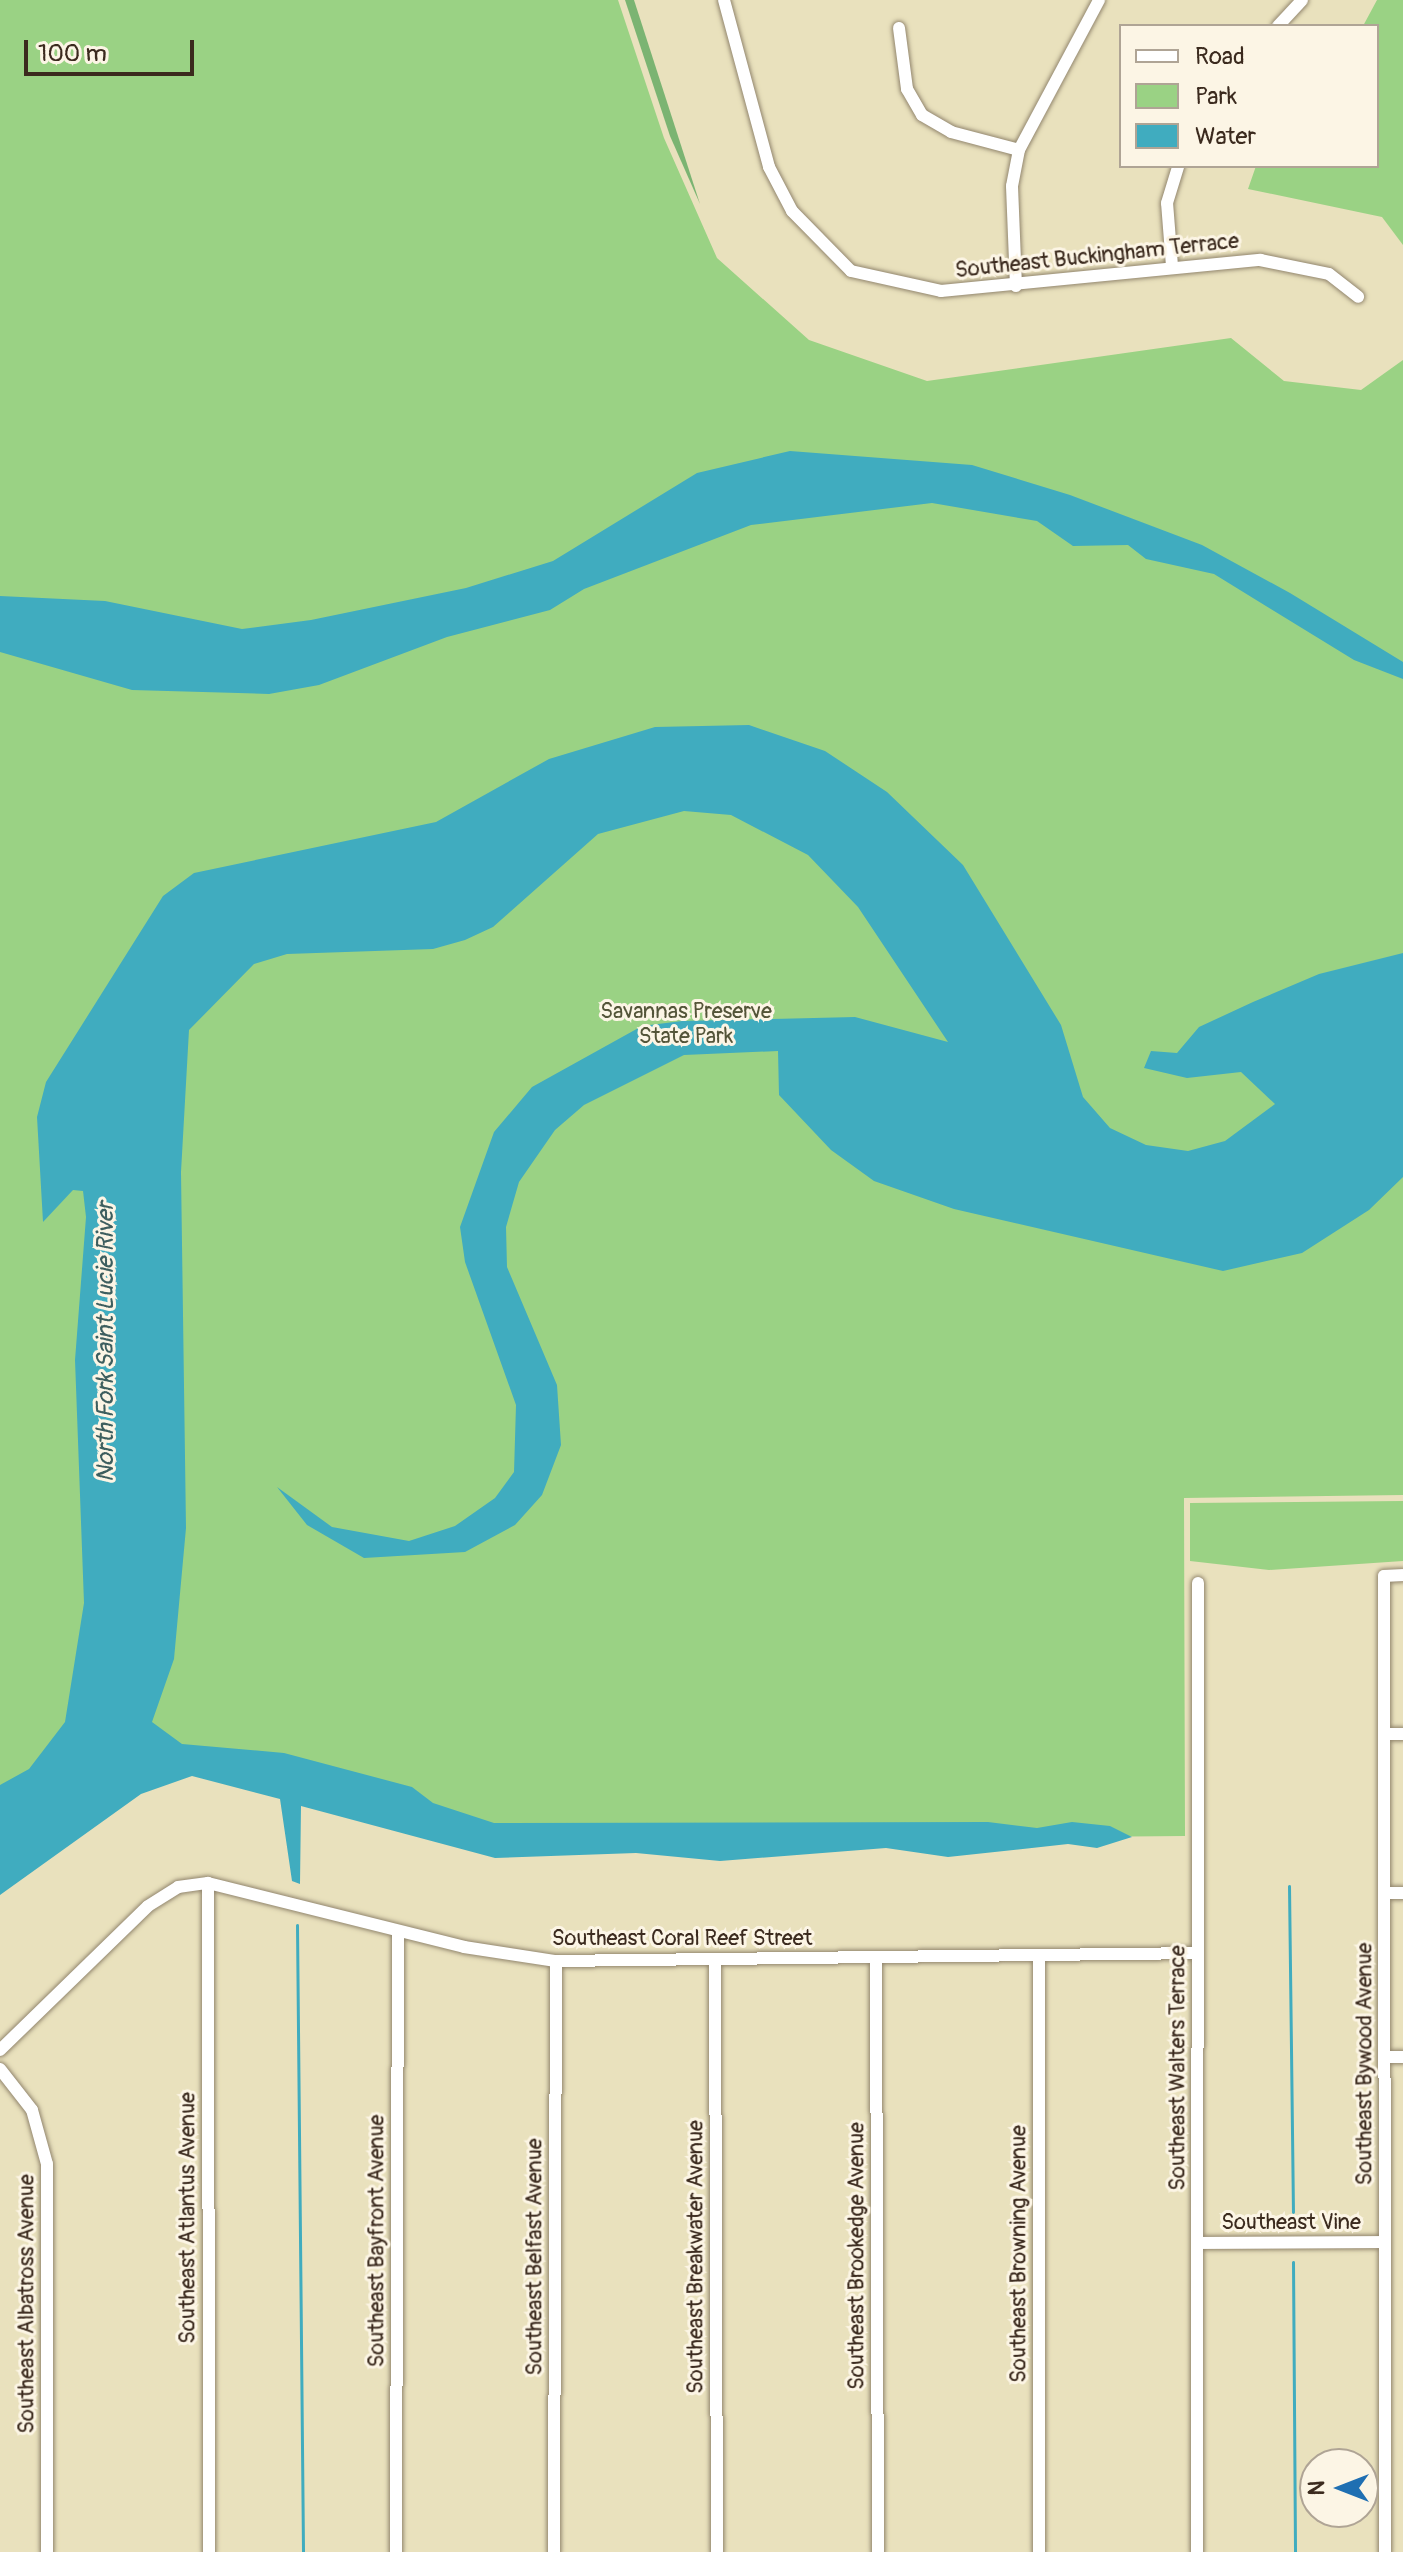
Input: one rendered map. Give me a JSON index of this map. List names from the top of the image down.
{
  "streets": {
    "street": [
      "Southeast Buckingham Terrace",
      "Southeast Coral Reef Street",
      "Southeast Bywood Avenue",
      "Southeast Walters Terrace",
      "Southeast Atlantus Avenue",
      "Southeast Vine",
      "Southeast Bayfront Avenue",
      "Southeast Browning Avenue",
      "Southeast Brookedge Avenue",
      "Southeast Belfast Avenue",
      "Southeast Breakwater Avenue",
      "Southeast Albatross Avenue"
    ]
  },
  "crossings": [
    ["Southeast Coral Reef Street", "Southeast Walters Terrace"],
    ["Southeast Coral Reef Street", "Southeast Atlantus Avenue"],
    ["Southeast Coral Reef Street", "Southeast Bayfront Avenue"],
    ["Southeast Coral Reef Street", "Southeast Browning Avenue"],
    ["Southeast Coral Reef Street", "Southeast Brookedge Avenue"],
    ["Southeast Coral Reef Street", "Southeast Belfast Avenue"],
    ["Southeast Coral Reef Street", "Southeast Breakwater Avenue"],
    ["Southeast Bywood Avenue", "Southeast Vine"],
    ["Southeast Walters Terrace", "Southeast Vine"]
  ],
  "water": ["North Fork Saint Lucie River"],
  "parks": ["Savannas Preserve State Park"],
  "legend": ["Road", "Park", "Water"],
  "scale_bar": "100 m",
  "north": "left"
}
